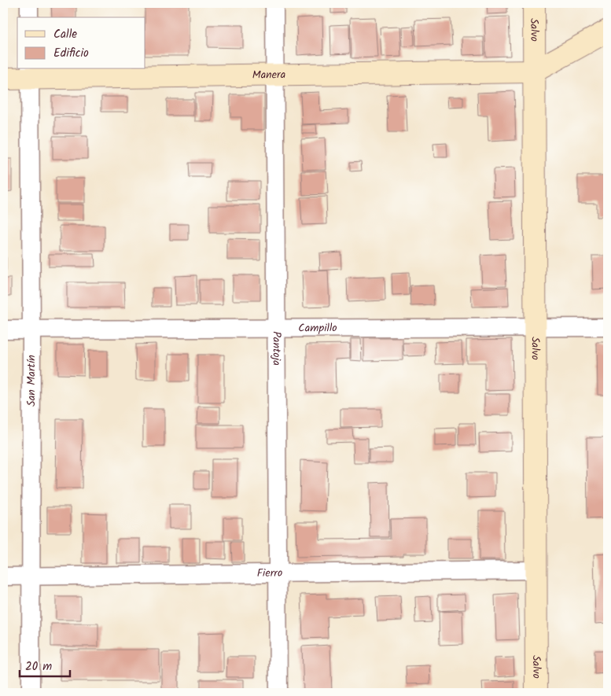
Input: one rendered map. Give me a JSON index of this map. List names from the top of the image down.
{
  "streets": {
    "main road": ["Salvo", "Manera"],
    "street": [
      "Campillo",
      "Pantoja",
      "San Martín",
      "Fierro"
    ]
  },
  "crossings": [
    ["Salvo", "Manera"],
    ["Salvo", "Campillo"],
    ["Salvo", "Fierro"],
    ["Manera", "Pantoja"],
    ["Manera", "San Martín"],
    ["Campillo", "Pantoja"],
    ["Campillo", "San Martín"],
    ["Pantoja", "Fierro"],
    ["San Martín", "Fierro"]
  ],
  "legend": ["Calle", "Edificio"],
  "scale_bar": "20 m"
}
